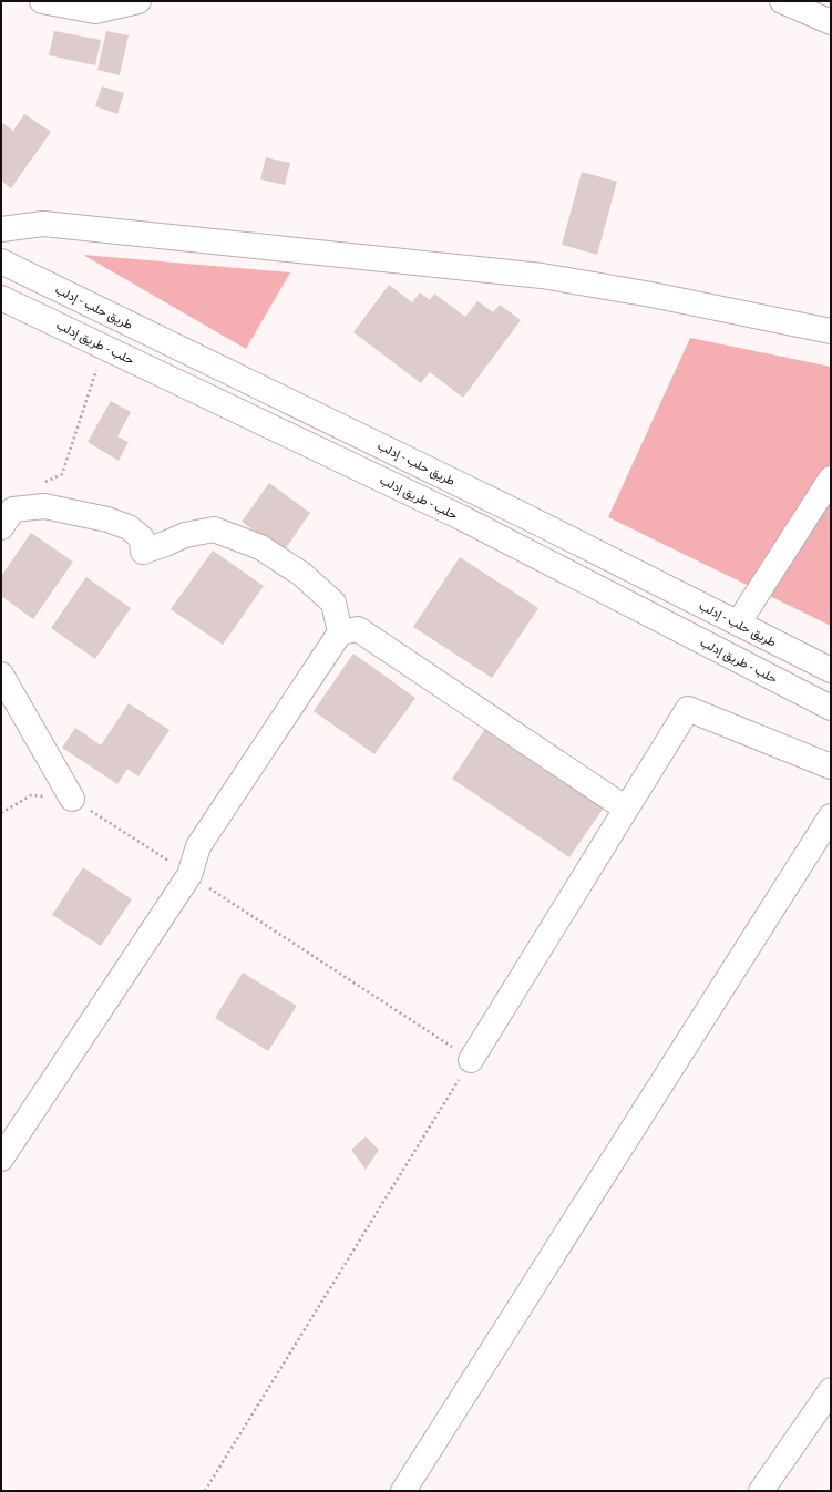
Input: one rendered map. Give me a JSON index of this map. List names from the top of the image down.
{
  "streets": {
    "main road": ["طريق حلب - إدلب", "حلب - طريق إدلب"]
  }
}
